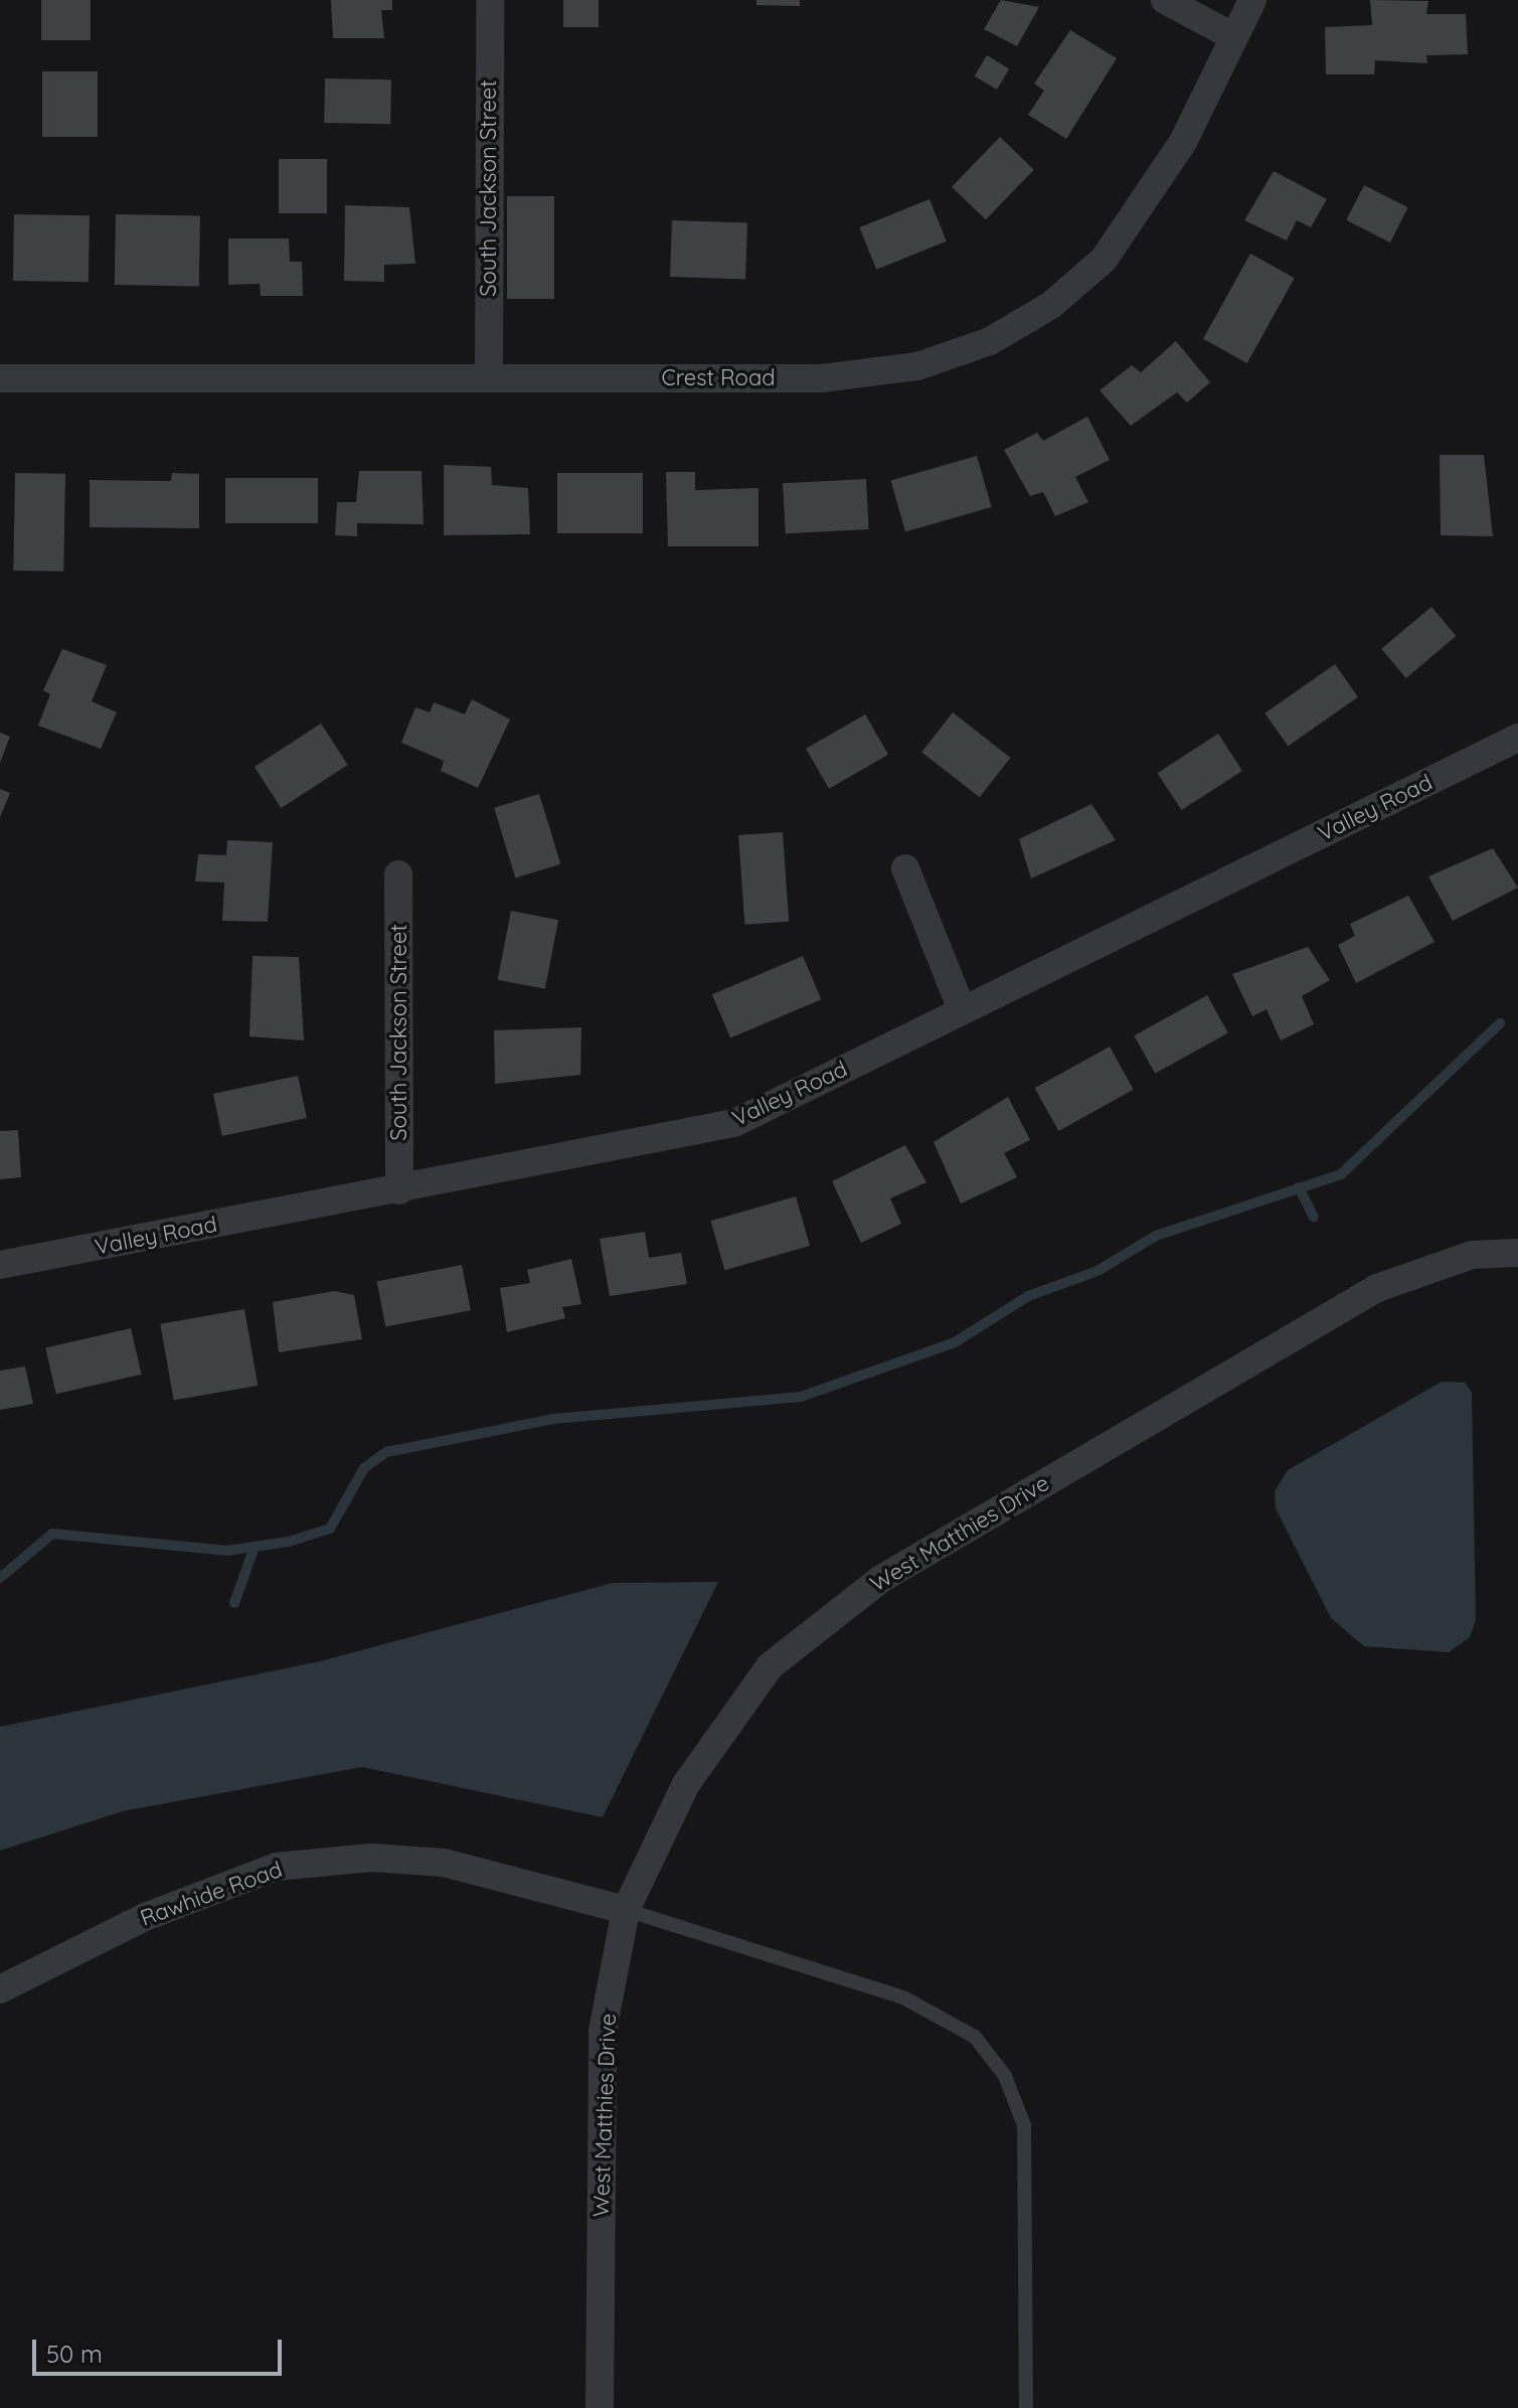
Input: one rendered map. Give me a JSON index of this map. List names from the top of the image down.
{
  "streets": {
    "street": [
      "South Jackson Street",
      "Crest Road",
      "Valley Road",
      "West Matthies Drive",
      "Rawhide Road"
    ]
  },
  "crossings": [
    ["South Jackson Street", "Crest Road"],
    ["South Jackson Street", "Valley Road"],
    ["West Matthies Drive", "Rawhide Road"]
  ],
  "scale_bar": "50 m"
}
